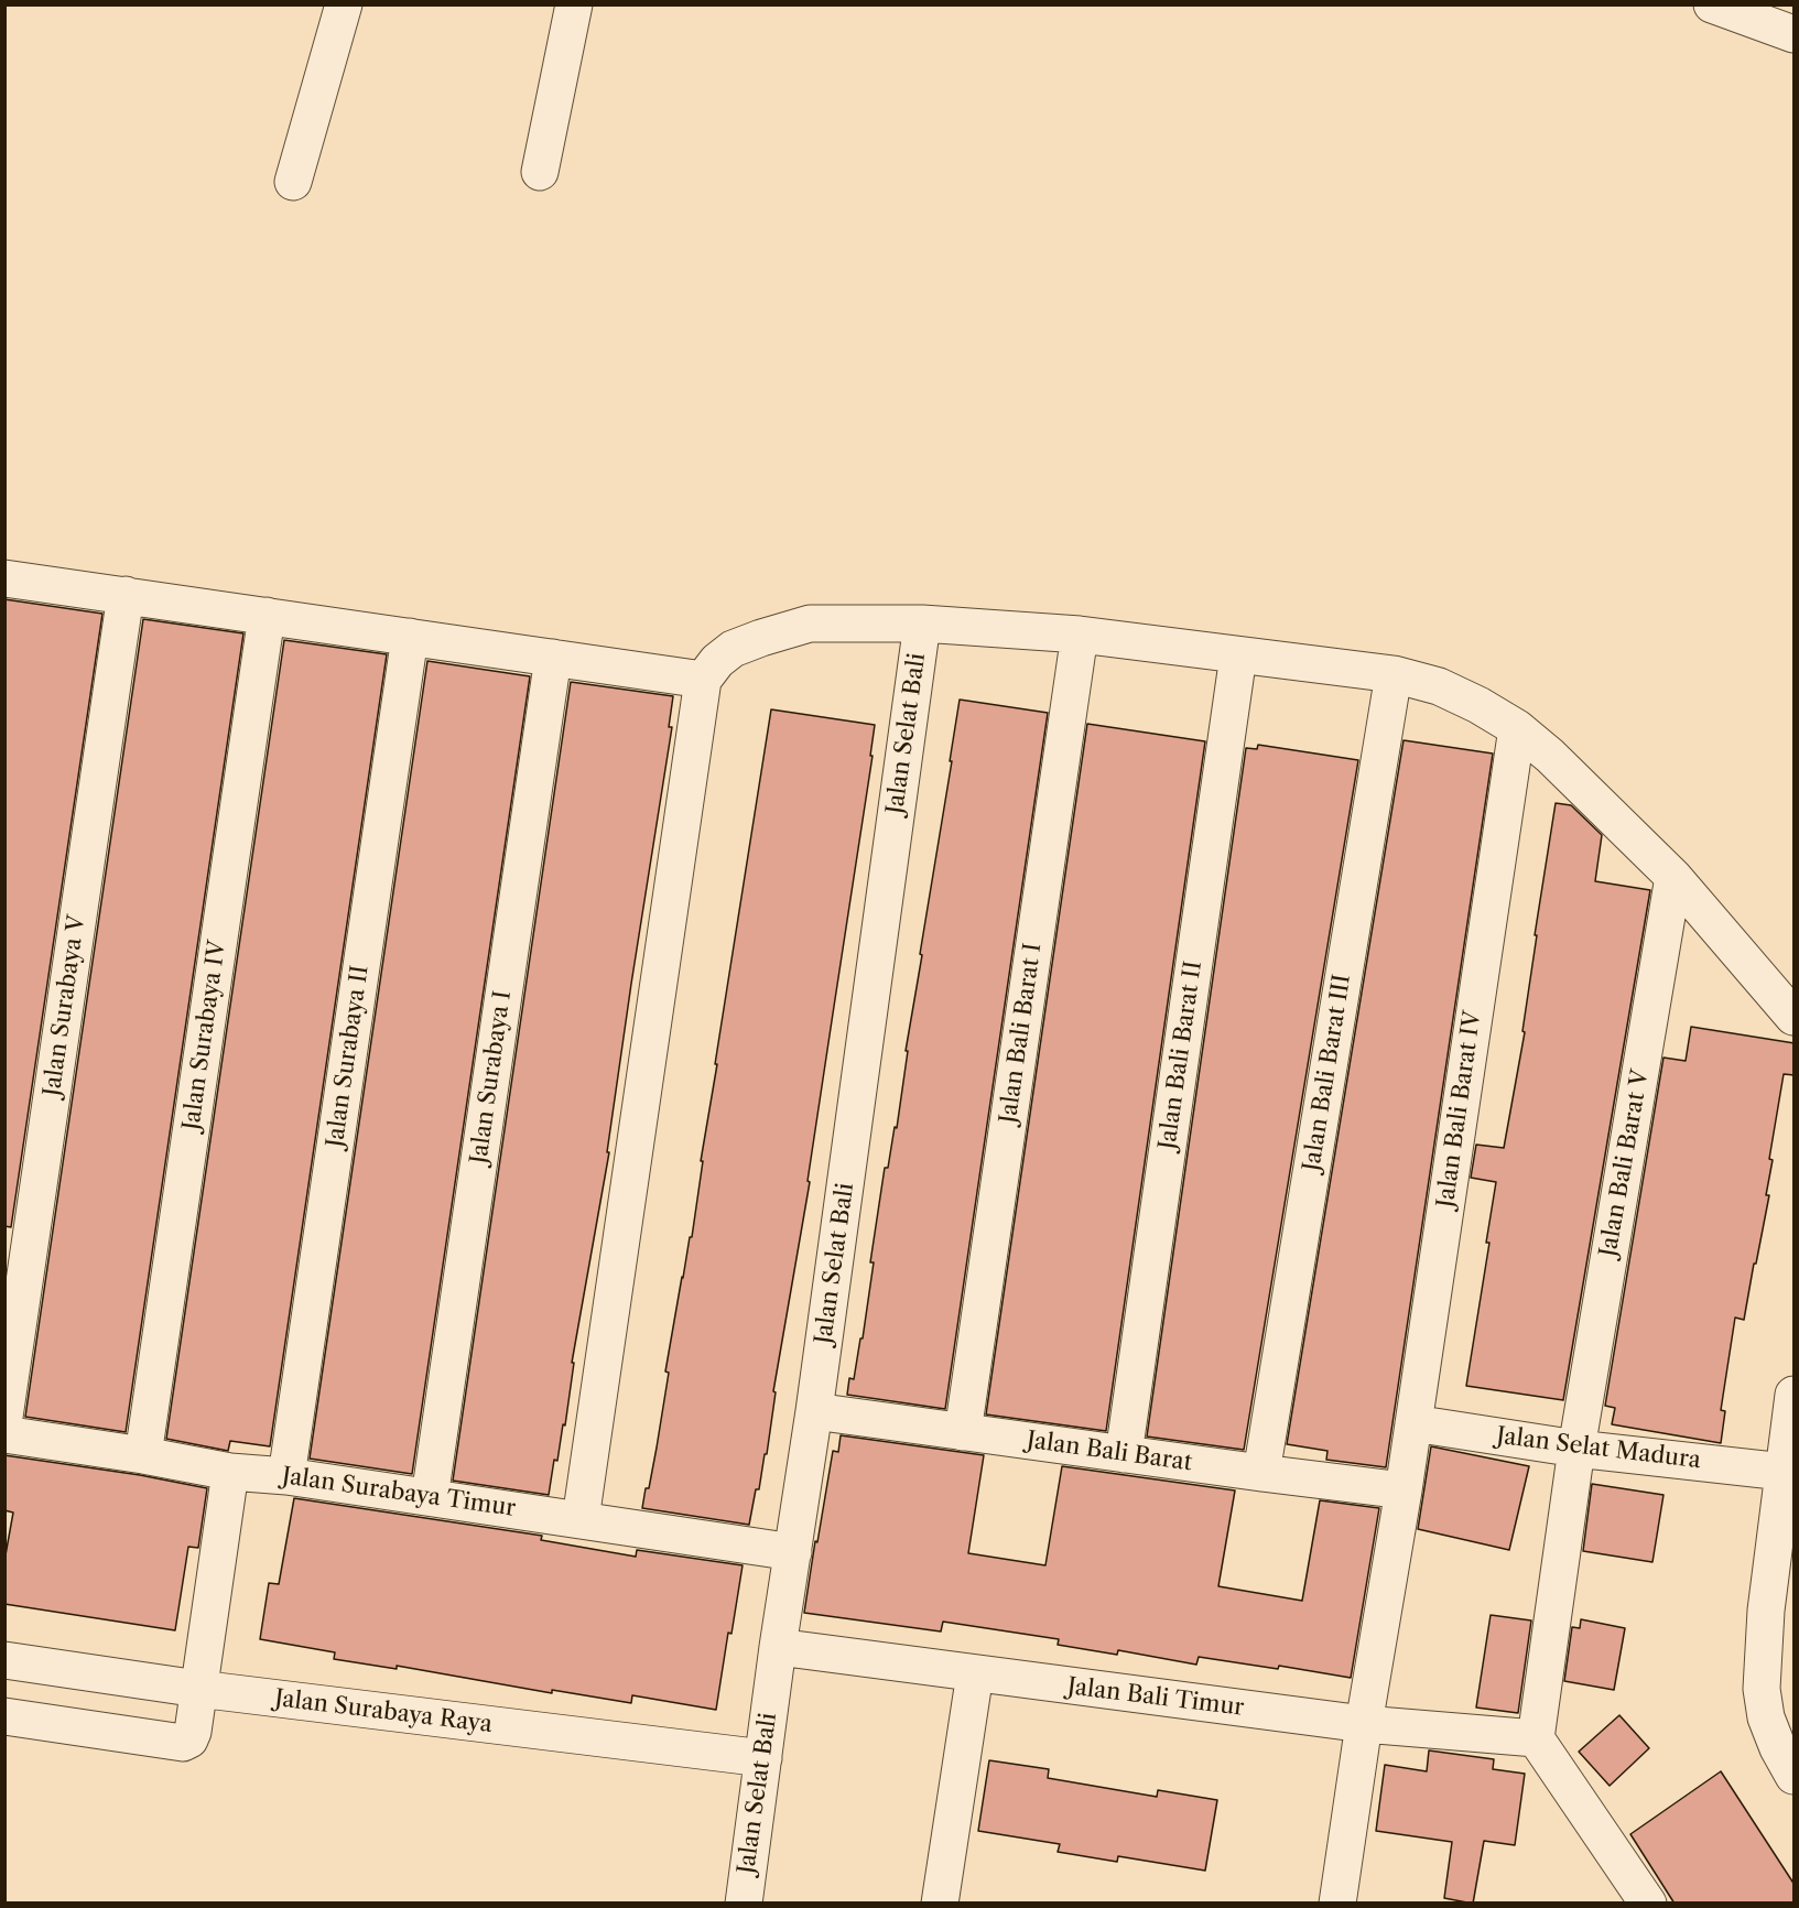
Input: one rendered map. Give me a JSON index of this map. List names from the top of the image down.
{
  "streets": {
    "street": [
      "Jalan Selat Bali",
      "Jalan Surabaya V",
      "Jalan Bali Barat I",
      "Jalan Surabaya IV",
      "Jalan Bali Barat II",
      "Jalan Surabaya II",
      "Jalan Bali Barat III",
      "Jalan Surabaya I",
      "Jalan Bali Barat IV",
      "Jalan Bali Barat V",
      "Jalan Selat Madura",
      "Jalan Bali Barat",
      "Jalan Surabaya Timur",
      "Jalan Bali Timur",
      "Jalan Surabaya Raya"
    ]
  },
  "crossings": [
    ["Jalan Selat Bali", "Jalan Bali Barat"],
    ["Jalan Selat Bali", "Jalan Surabaya Timur"],
    ["Jalan Selat Bali", "Jalan Bali Timur"],
    ["Jalan Selat Bali", "Jalan Surabaya Raya"],
    ["Jalan Bali Barat I", "Jalan Bali Barat"],
    ["Jalan Surabaya IV", "Jalan Surabaya Timur"],
    ["Jalan Bali Barat II", "Jalan Bali Barat"],
    ["Jalan Surabaya II", "Jalan Surabaya Timur"],
    ["Jalan Bali Barat III", "Jalan Bali Barat"],
    ["Jalan Surabaya I", "Jalan Surabaya Timur"],
    ["Jalan Bali Barat IV", "Jalan Selat Madura"],
    ["Jalan Bali Barat IV", "Jalan Bali Barat"],
    ["Jalan Bali Barat IV", "Jalan Bali Timur"],
    ["Jalan Bali Barat V", "Jalan Selat Madura"],
    ["Jalan Bali Barat V", "Jalan Bali Timur"]
  ]
}
